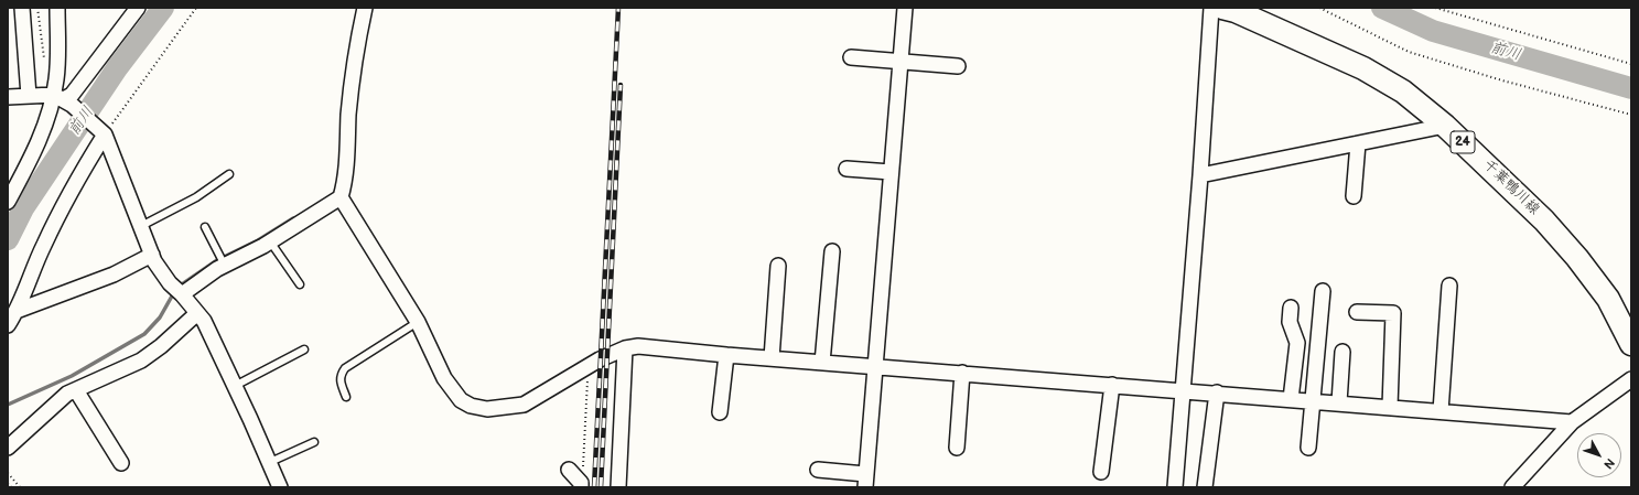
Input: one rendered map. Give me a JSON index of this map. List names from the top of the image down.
{
  "streets": {
    "main road": ["24", "千葉鴨川線"]
  },
  "water": ["前川"],
  "north": "bottom right"
}
